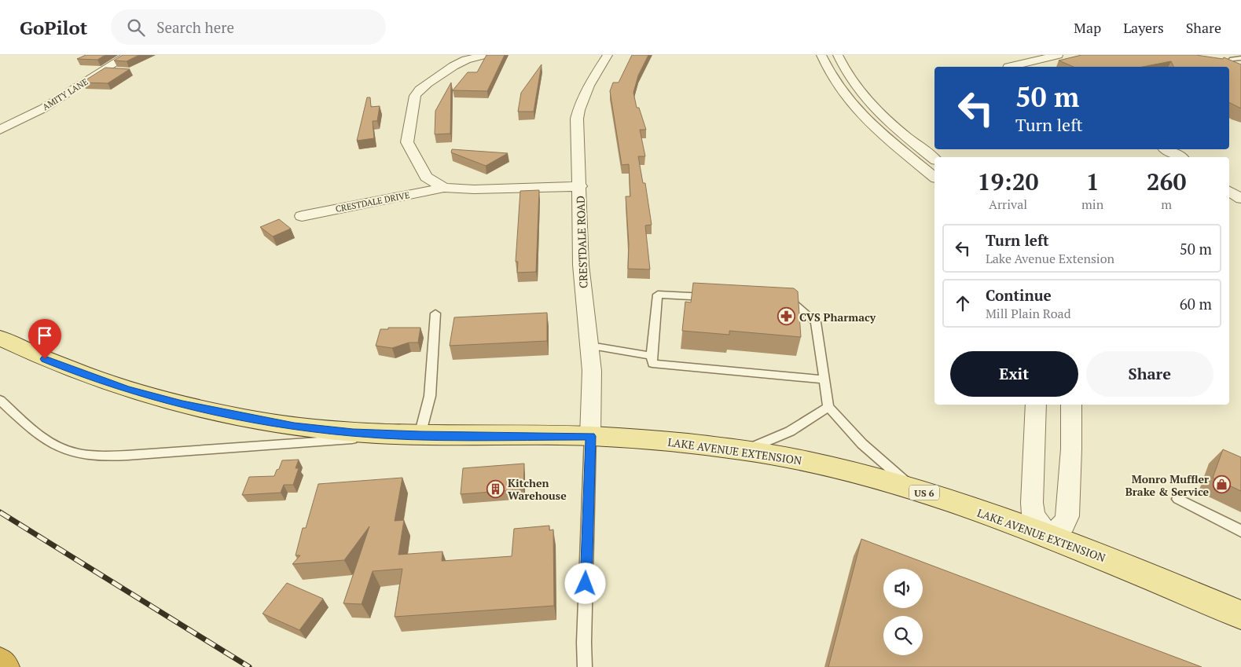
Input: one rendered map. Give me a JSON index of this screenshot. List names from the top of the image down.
{
  "streets": {
    "main road": ["LAKE AVENUE EXTENSION", "US 6"],
    "street": ["AMITY LANE", "CRESTDALE DRIVE", "CRESTDALE ROAD"]
  },
  "crossings": [
    ["CRESTDALE DRIVE", "CRESTDALE ROAD"],
    ["CRESTDALE ROAD", "LAKE AVENUE EXTENSION"],
    ["LAKE AVENUE EXTENSION", "US 6"]
  ],
  "places": {
    "pharmacy": ["CVS Pharmacy"],
    "shop": ["Monro Muffler Brake & Service"],
    "building": ["Kitchen Warehouse"]
  },
  "page": {
    "header": "GoPilot",
    "search": "Search here",
    "nav": ["Map", "Layers", "Share"],
    "turn": ["50 m", "Turn left"],
    "eta": [
      "19:20",
      "Arrival",
      "1",
      "min",
      "260",
      "m"
    ],
    "list": [
      {
        "name": "Turn left",
        "note": "Lake Avenue Extension",
        "value": "50 m"
      },
      {
        "name": "Continue",
        "note": "Mill Plain Road",
        "value": "60 m"
      }
    ],
    "buttons": ["Exit", "Share"]
  }
}
